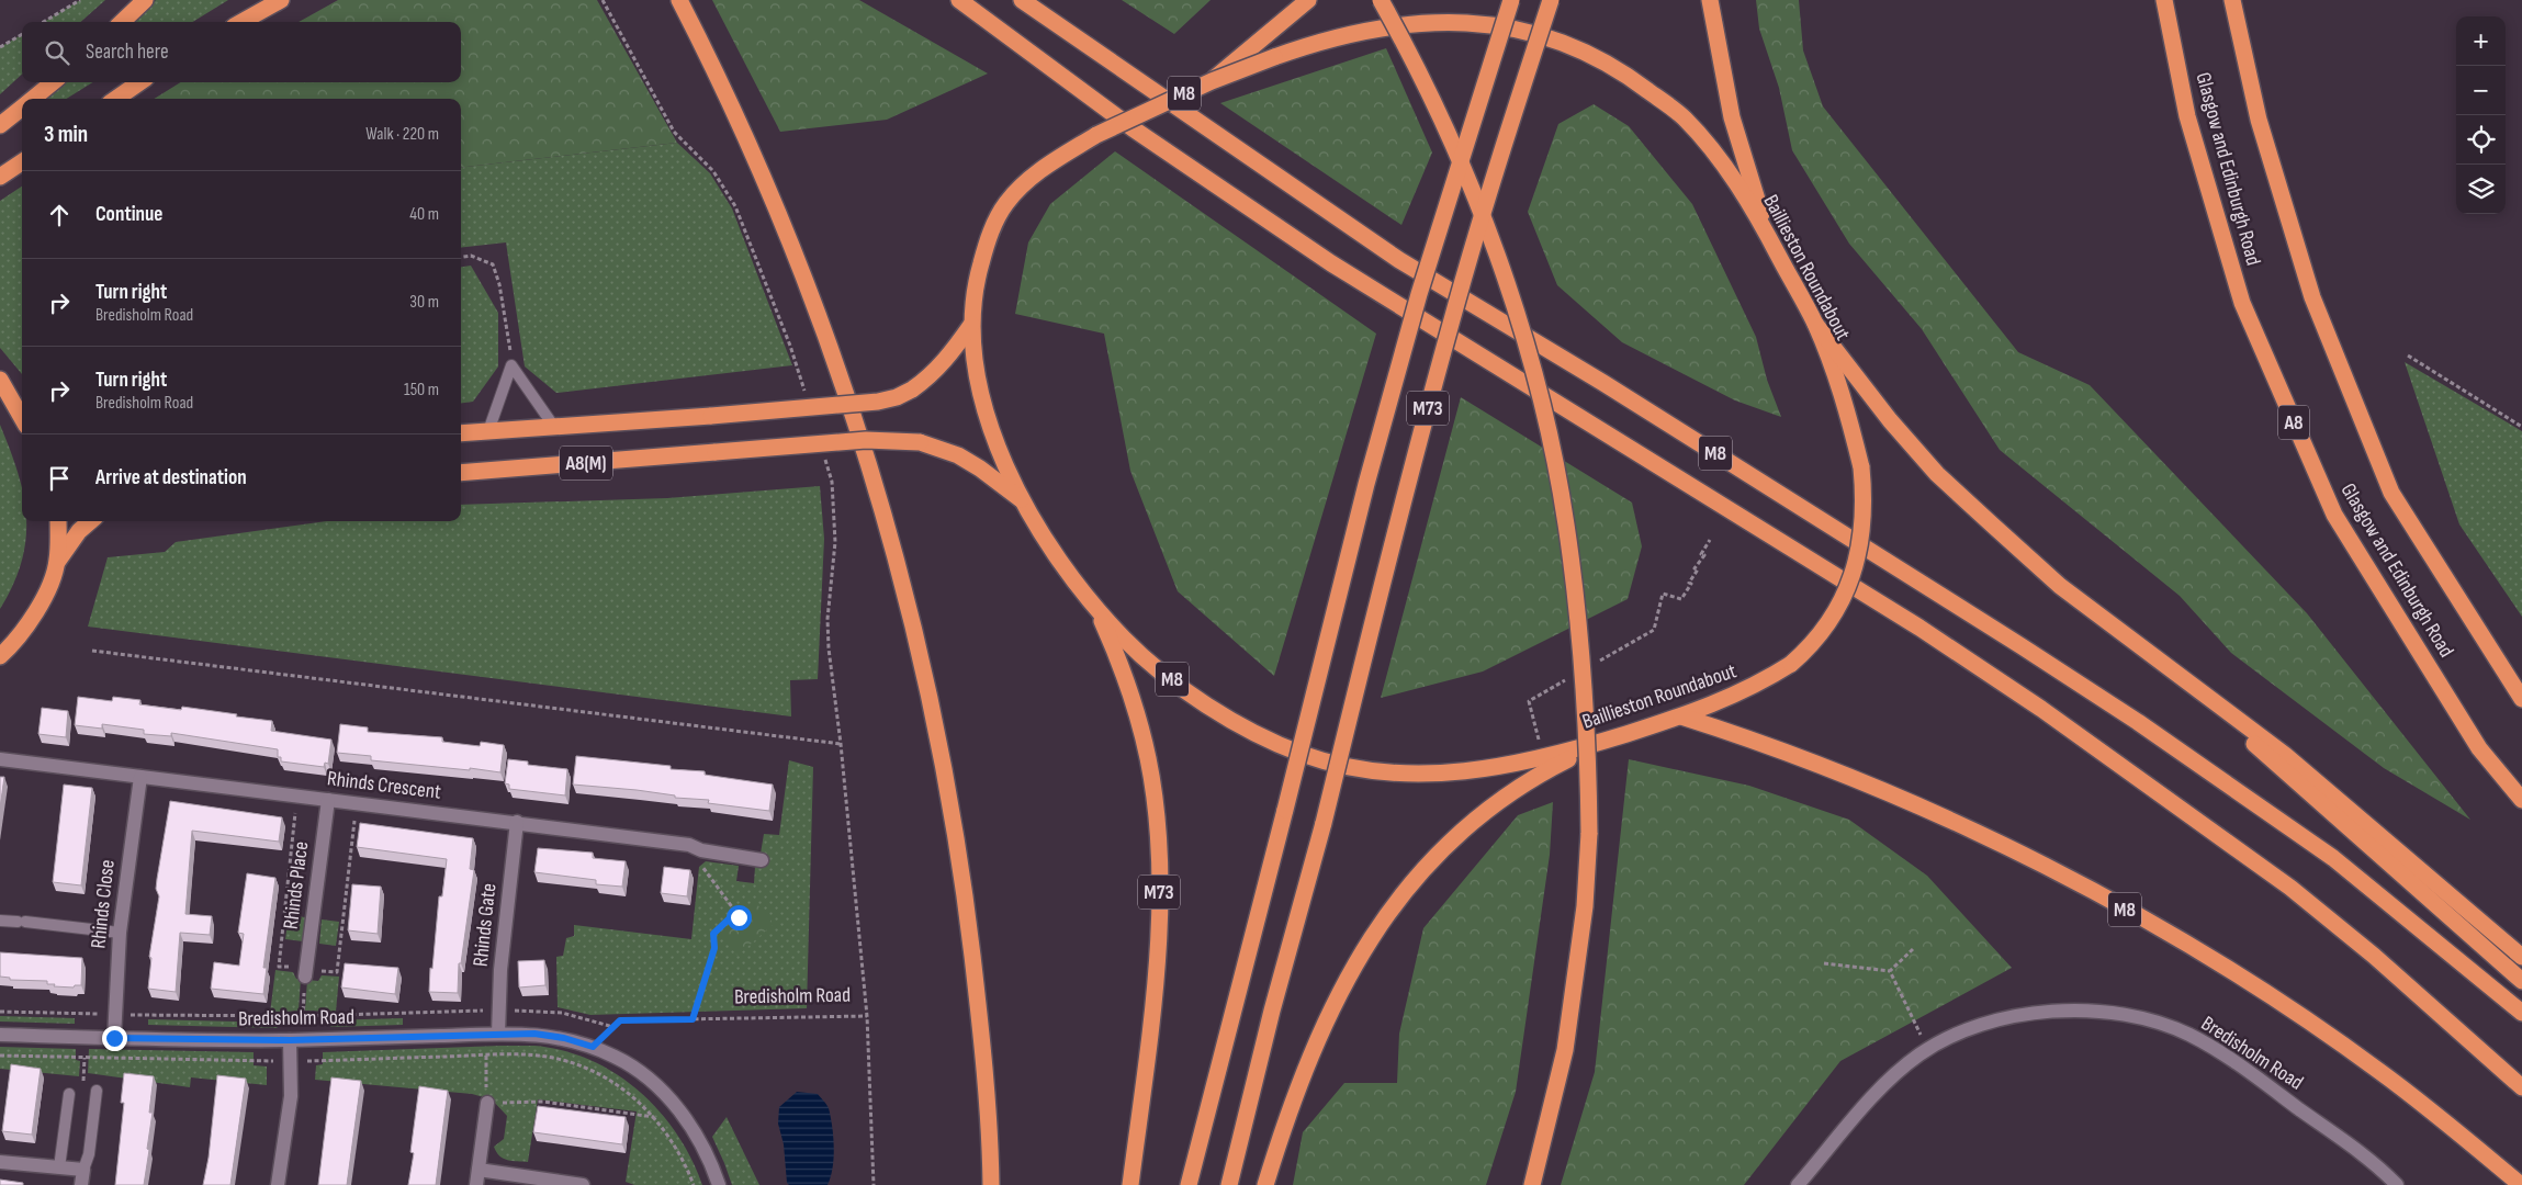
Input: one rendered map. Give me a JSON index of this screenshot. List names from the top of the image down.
{
  "streets": {
    "highway": [
      "M8",
      "Glasgow and Edinburgh Road",
      "Baillieston Roundabout",
      "M73",
      "A8",
      "A8(M)"
    ],
    "street": [
      "Rhinds Crescent",
      "Rhinds Place",
      "Rhinds Close",
      "Rhinds Gate",
      "Bredisholm Road"
    ]
  },
  "crossings": [
    ["M8", "Baillieston Roundabout"],
    ["Baillieston Roundabout", "M73"],
    ["Baillieston Roundabout", "A8(M)"],
    ["Rhinds Crescent", "Rhinds Place"],
    ["Rhinds Crescent", "Rhinds Close"],
    ["Rhinds Crescent", "Rhinds Gate"],
    ["Rhinds Close", "Bredisholm Road"],
    ["Rhinds Gate", "Bredisholm Road"]
  ],
  "page": {
    "map_buttons": ["+", "−"],
    "search": "Search here",
    "heading": ["3 min", "Walk · 220 m"],
    "list": [
      ["Continue", "40 m"],
      ["Turn right", "Bredisholm Road", "30 m"],
      ["Turn right", "Bredisholm Road", "150 m"],
      "Arrive at destination"
    ]
  }
}
